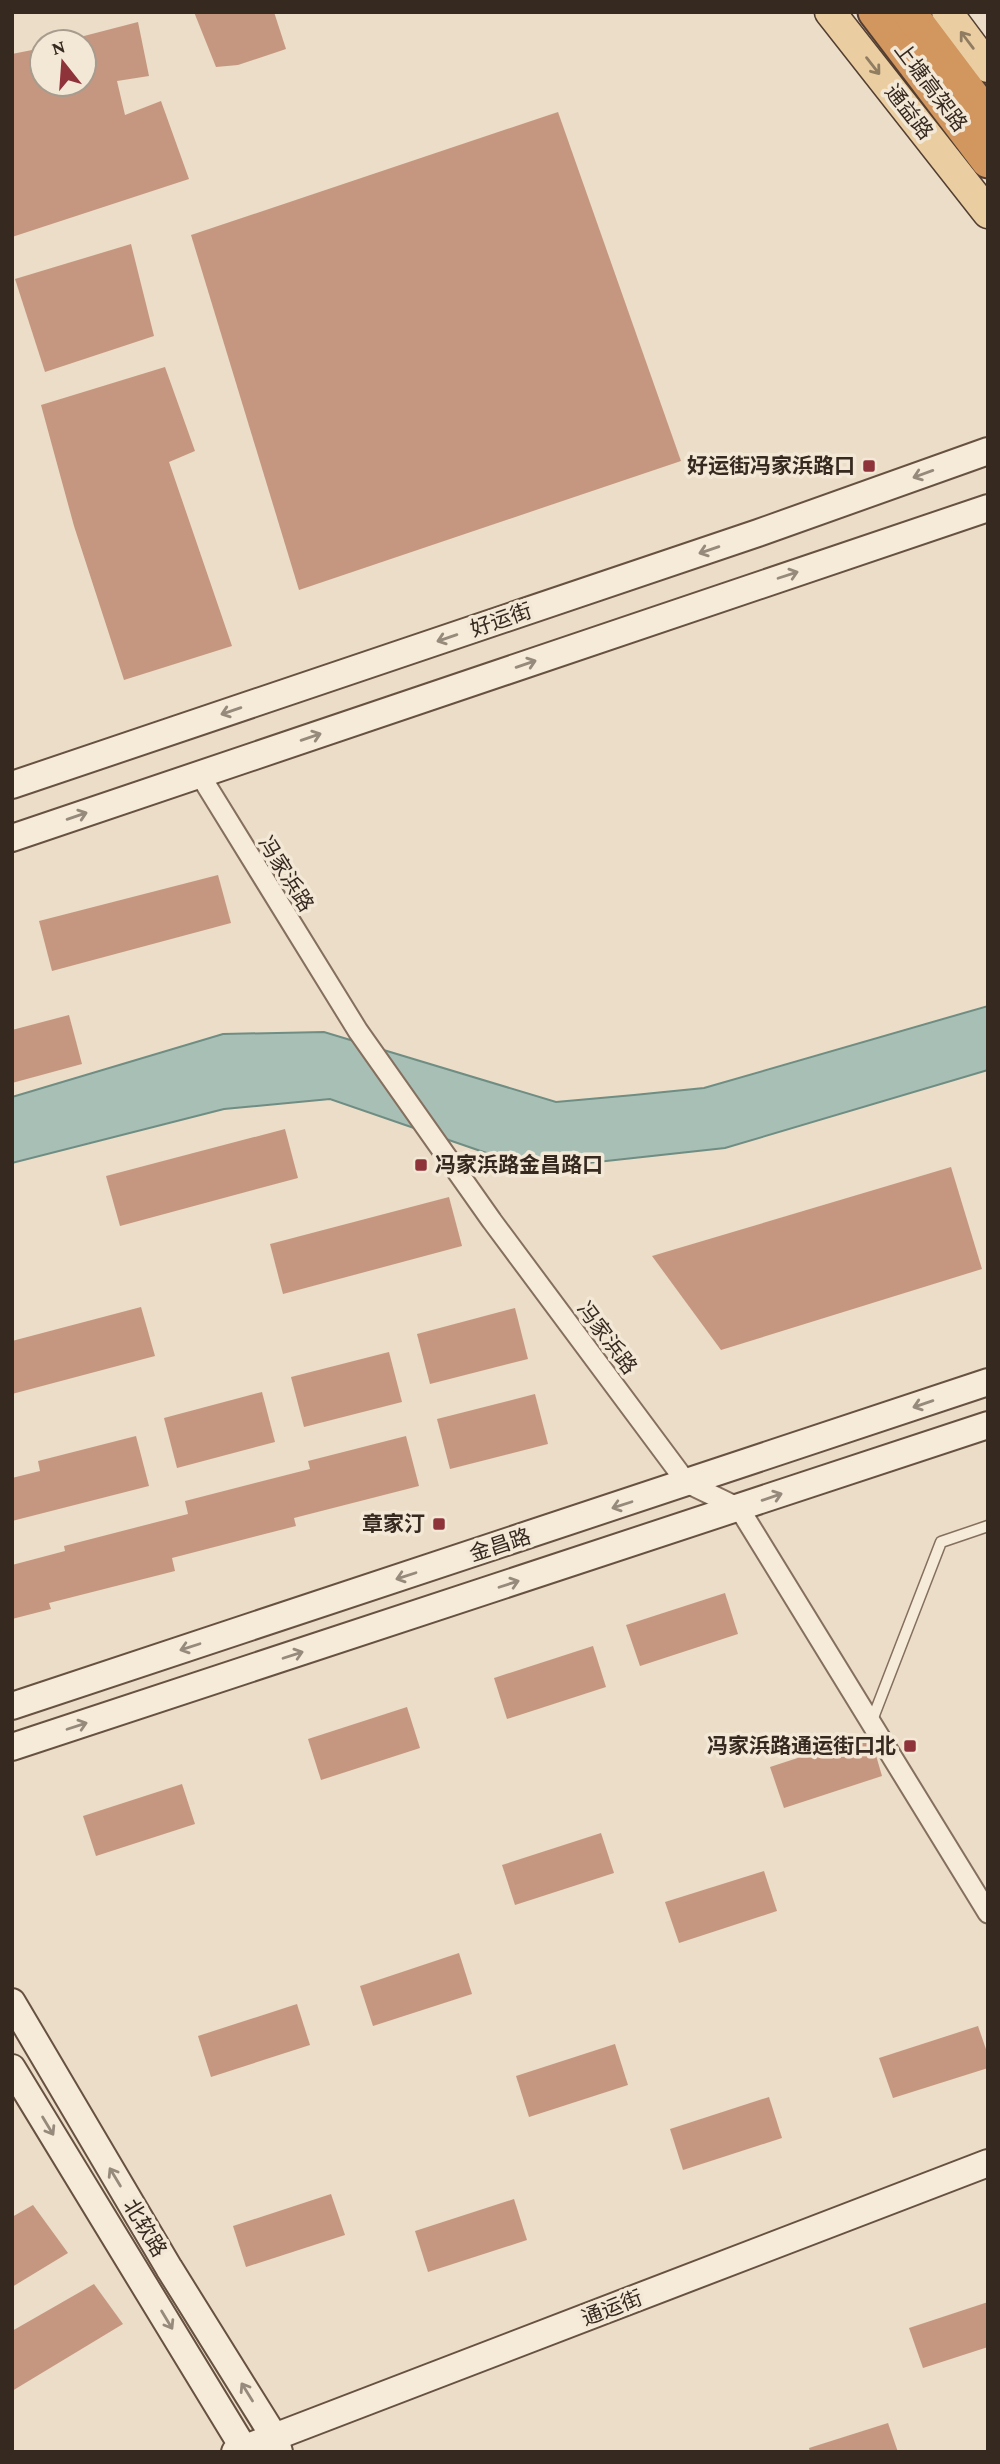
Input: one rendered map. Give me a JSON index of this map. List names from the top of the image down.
{
  "streets": {
    "highway": ["上塘高架路"],
    "main road": ["通益路"],
    "street": [
      "好运街",
      "冯家浜路",
      "金昌路",
      "北软路",
      "通运街"
    ]
  },
  "crossings": [
    ["冯家浜路", "金昌路"],
    ["北软路", "通运街"]
  ],
  "one_way": ["通益路"],
  "places": {
    "transit": [
      "好运街冯家浜路口",
      "冯家浜路金昌路口",
      "章家汀",
      "冯家浜路通运街口北"
    ]
  },
  "north": "top"
}
